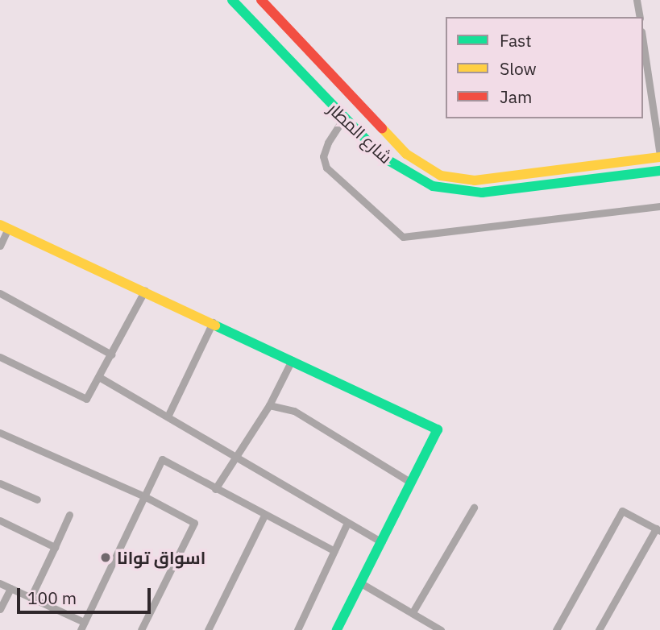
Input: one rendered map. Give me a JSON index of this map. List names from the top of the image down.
{
  "streets": {
    "main road": ["شارع المطار"]
  },
  "places": ["اسواق توانا"],
  "legend": ["Fast", "Slow", "Jam"],
  "scale_bar": "100 m"
}
